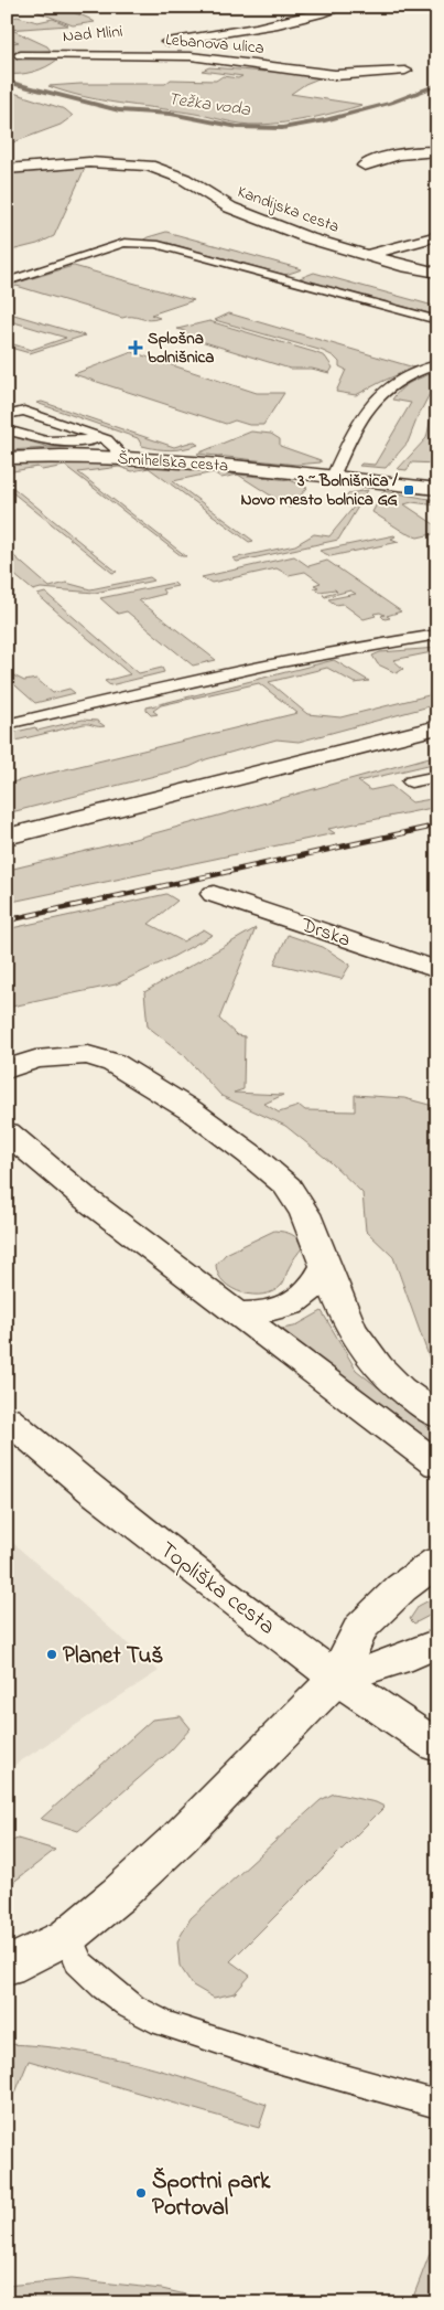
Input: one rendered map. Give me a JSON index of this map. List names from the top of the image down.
{
  "streets": {
    "street": [
      "Nad Mlini",
      "Lebanova ulica",
      "Kandijska cesta",
      "Šmihelska cesta",
      "Drska",
      "Topliška cesta"
    ]
  },
  "crossings": [
    ["Nad Mlini", "Lebanova ulica"]
  ],
  "water": ["Težka voda"],
  "places": {
    "health": ["Splošna bolnišnica"],
    "transit": ["3 ~ Bolnišnica / Novo mesto bolnica GG"],
    "other": ["Planet Tuš", "Športni park Portoval"]
  }
}
